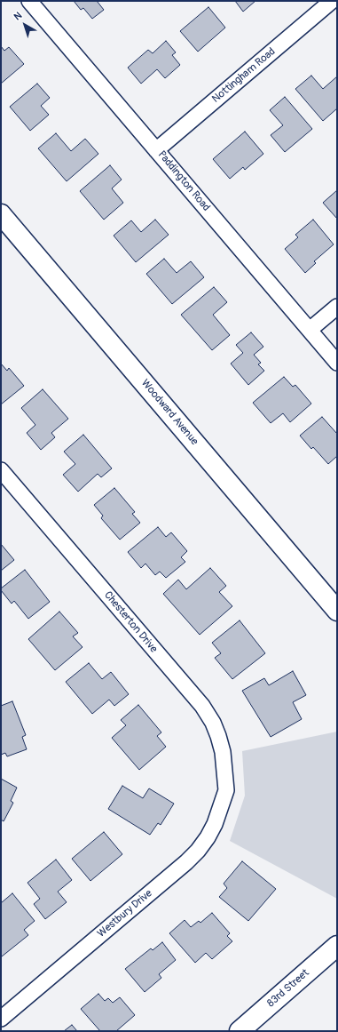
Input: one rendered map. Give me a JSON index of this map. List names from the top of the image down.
{
  "streets": {
    "main road": ["Woodward Avenue", "83rd Street"],
    "street": [
      "Nottingham Road",
      "Paddington Road",
      "Chesterton Drive",
      "Westbury Drive"
    ]
  },
  "crossings": [
    ["Nottingham Road", "Paddington Road"],
    ["Chesterton Drive", "Westbury Drive"]
  ],
  "north": "top left"
}
